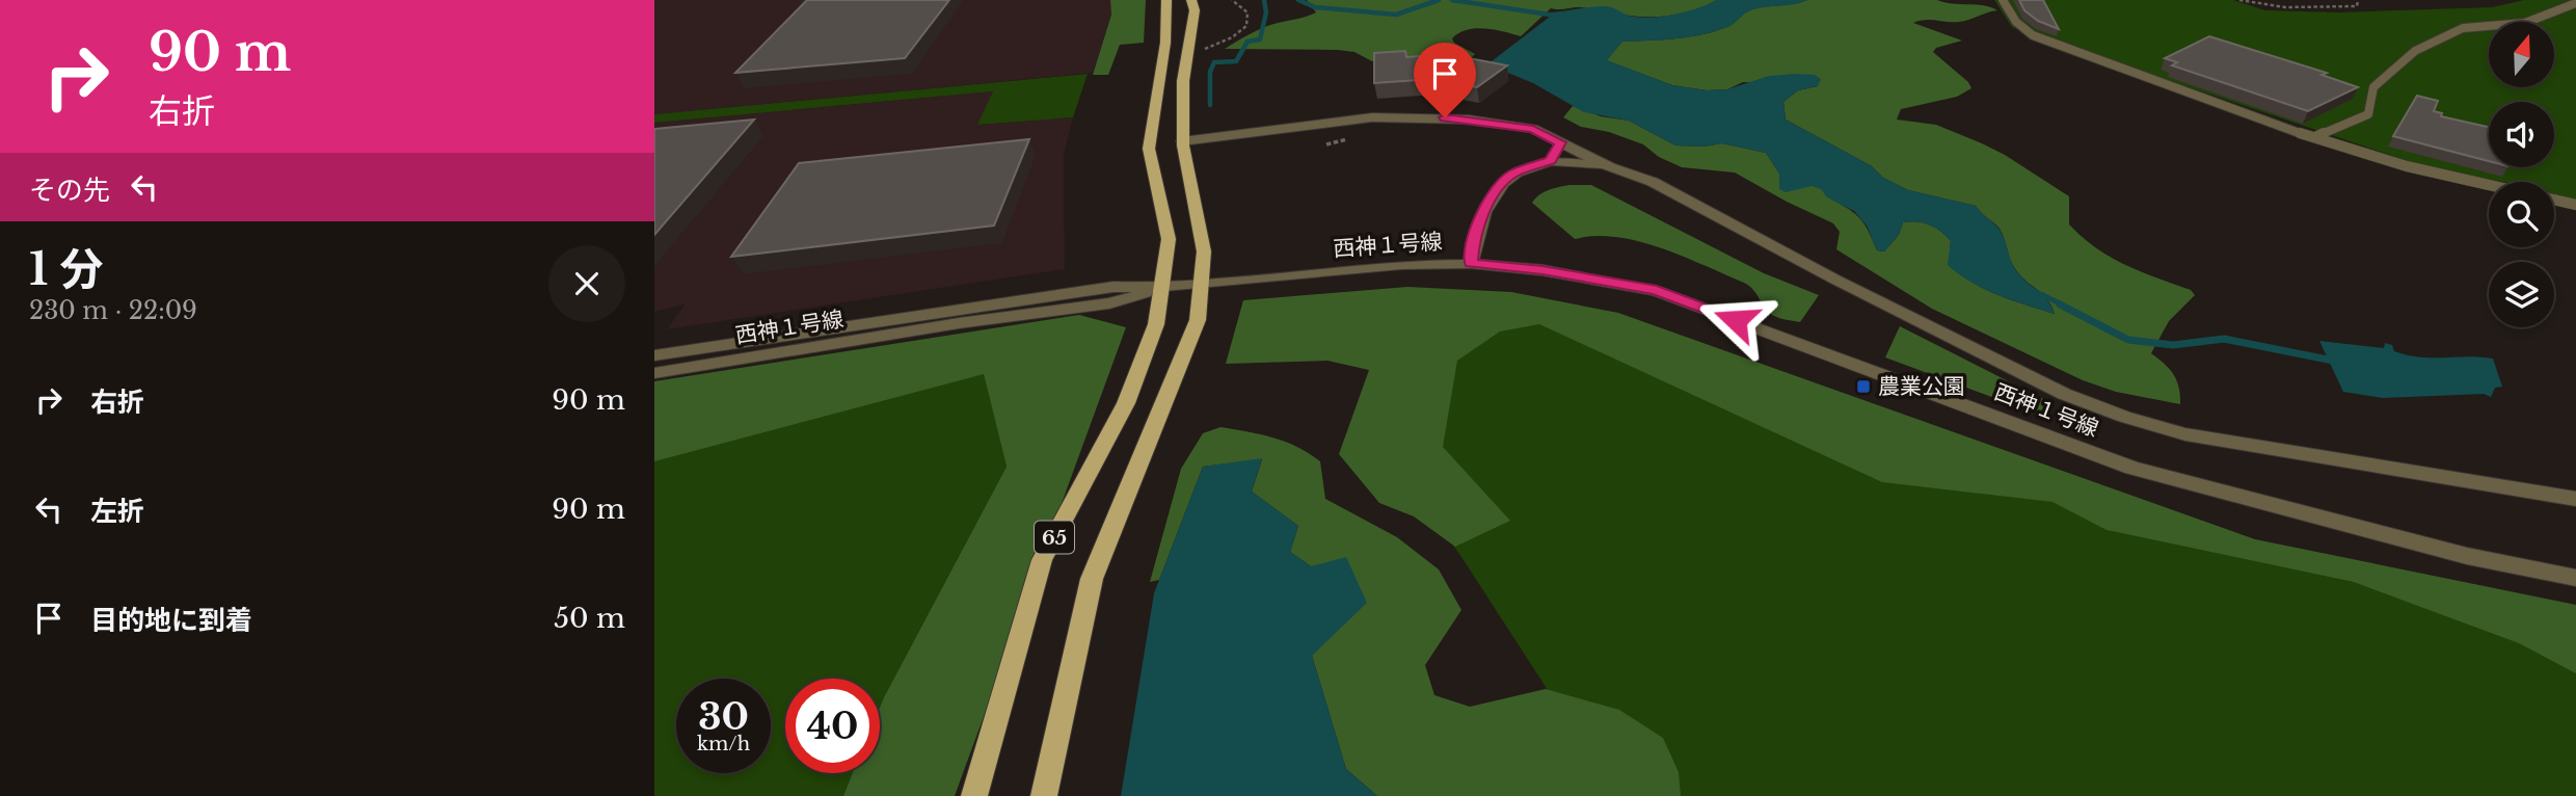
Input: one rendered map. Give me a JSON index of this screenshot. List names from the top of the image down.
{
  "streets": {
    "main road": ["65"],
    "street": ["西神１号線"]
  },
  "crossings": [
    ["西神１号線", "65"]
  ],
  "places": {
    "transit": ["農業公園"]
  },
  "north": "top",
  "page": {
    "turn": ["90 m", "右折"],
    "then": "その先",
    "heading": ["1 分", "230 m · 22:09"],
    "list": [
      {
        "name": "右折",
        "value": "90 m"
      },
      {
        "name": "左折",
        "value": "90 m"
      },
      {
        "name": "目的地に到着",
        "value": "50 m"
      }
    ],
    "speed": "30 km/h",
    "limit": "40"
  }
}
